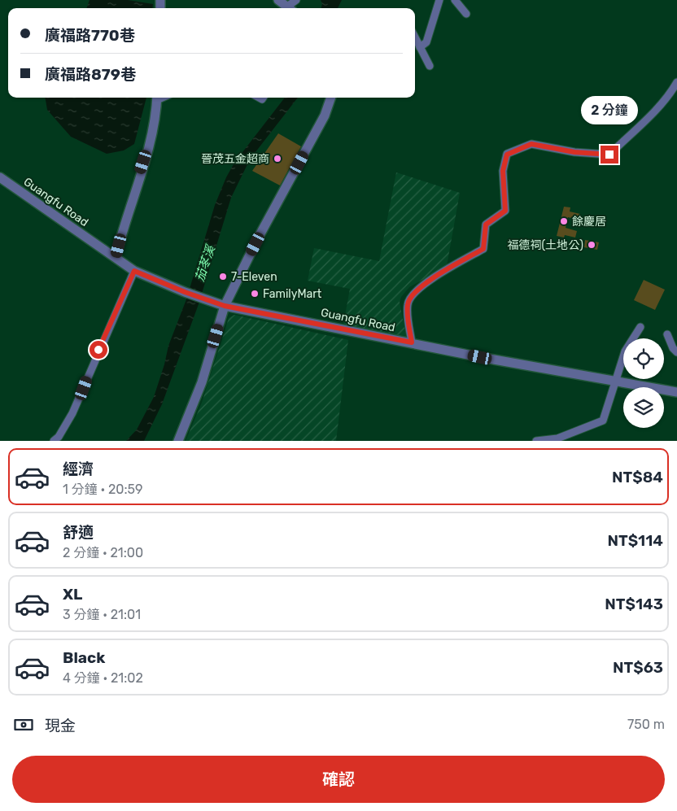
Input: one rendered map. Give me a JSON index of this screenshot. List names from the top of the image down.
{
  "streets": {
    "street": ["Guangfu Road"]
  },
  "water": ["茄苳溪"],
  "places": [
    "晉茂五金超商",
    "餘慶居",
    "福德祠(土地公)",
    "7-Eleven",
    "FamilyMart"
  ],
  "page": {
    "banner": ["廣福路770巷", "廣福路879巷"],
    "bubble": "2 分鐘",
    "list": [
      {
        "name": "經濟",
        "note": "1 分鐘 · 20:59",
        "value": "NT$84"
      },
      {
        "name": "舒適",
        "note": "2 分鐘 · 21:00",
        "value": "NT$114"
      },
      {
        "name": "XL",
        "note": "3 分鐘 · 21:01",
        "value": "NT$143"
      },
      {
        "name": "Black",
        "note": "4 分鐘 · 21:02",
        "value": "NT$63"
      }
    ],
    "pay": ["現金", "750 m"],
    "buttons": "確認"
  }
}
